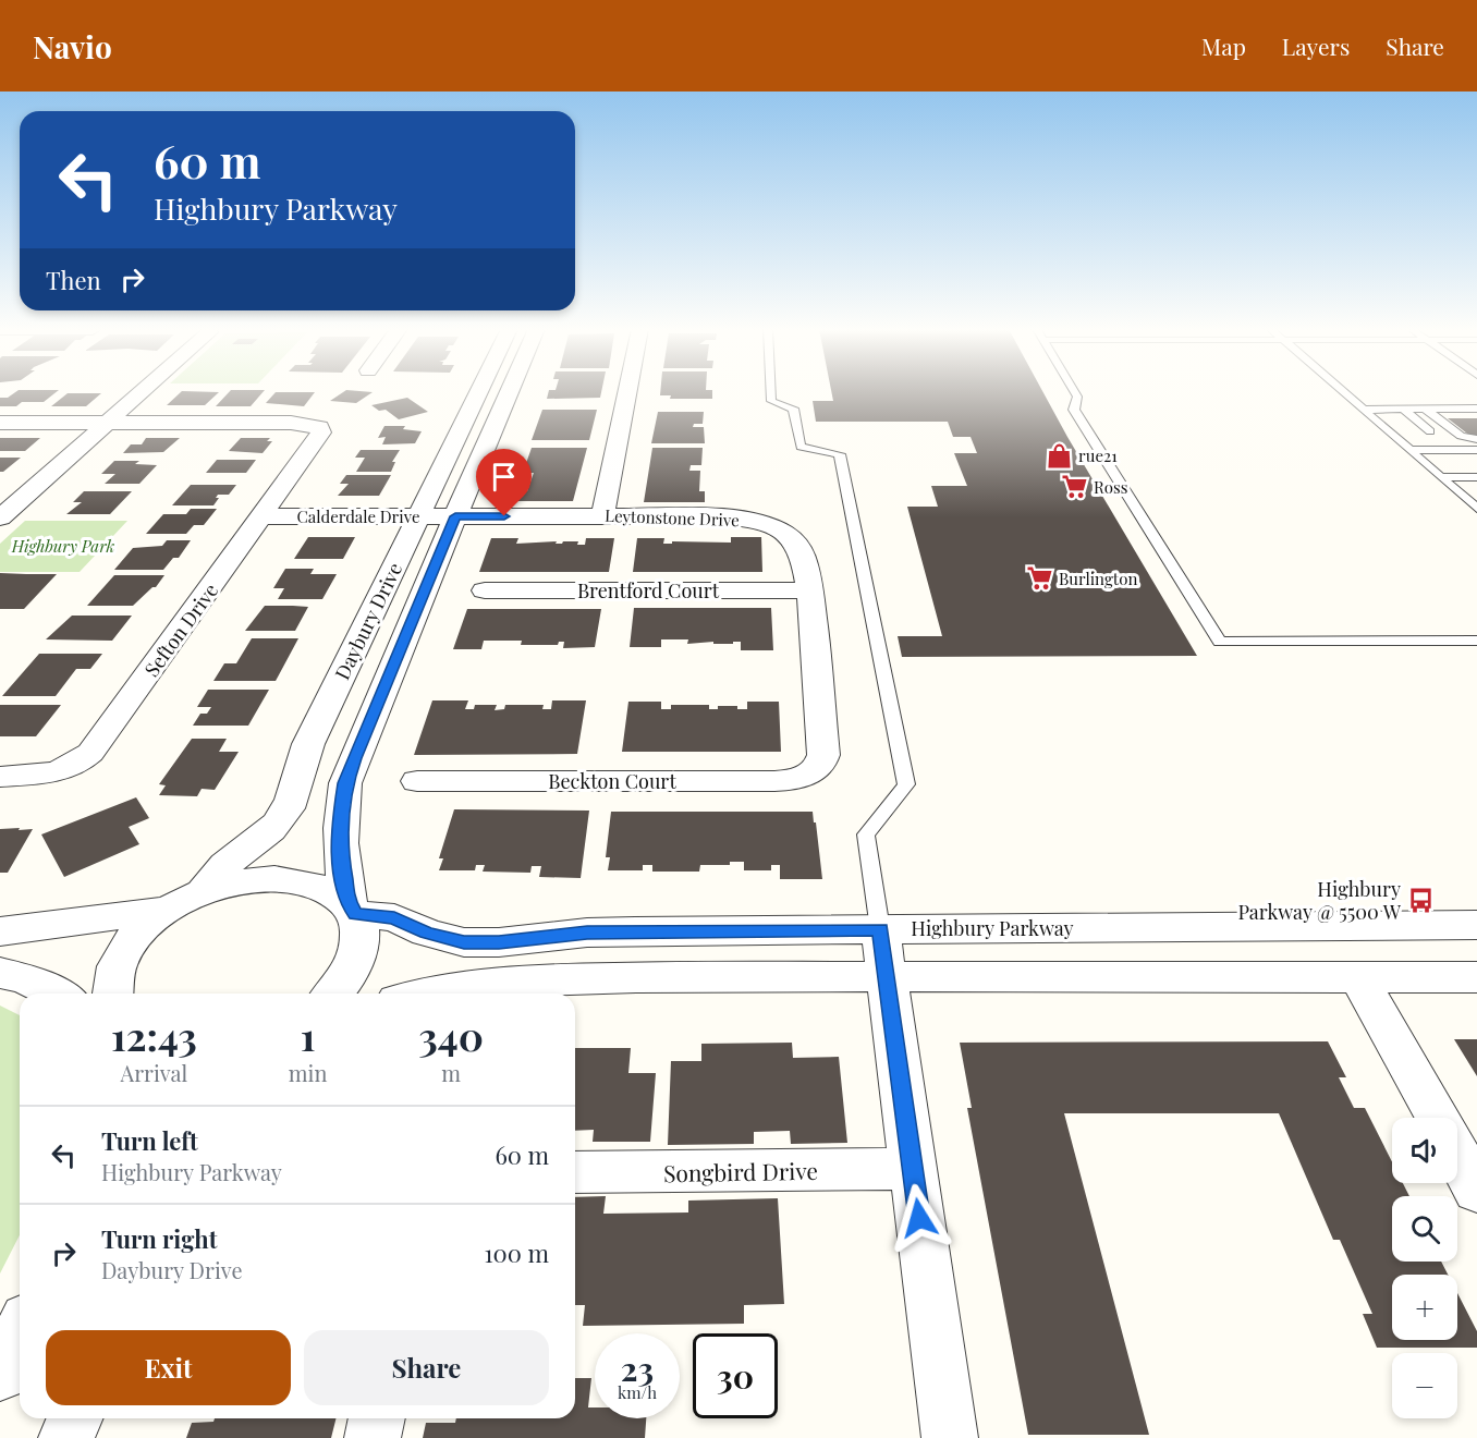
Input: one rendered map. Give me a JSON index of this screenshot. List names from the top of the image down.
{
  "streets": {
    "street": [
      "Calderdale Drive",
      "Leytonstone Drive",
      "Brentford Court",
      "Daybury Drive",
      "Sefton Drive",
      "Beckton Court",
      "Highbury Parkway",
      "Songbird Drive"
    ]
  },
  "crossings": [
    ["Calderdale Drive", "Leytonstone Drive"],
    ["Calderdale Drive", "Daybury Drive"],
    ["Calderdale Drive", "Sefton Drive"],
    ["Leytonstone Drive", "Brentford Court"],
    ["Leytonstone Drive", "Daybury Drive"],
    ["Leytonstone Drive", "Beckton Court"],
    ["Daybury Drive", "Highbury Parkway"]
  ],
  "parks": ["Highbury Park"],
  "places": {
    "shop": ["rue21"],
    "supermarket": ["Ross", "Burlington"],
    "bus stop": ["Highbury Parkway @ 5500 W"]
  },
  "page": {
    "header": "Navio",
    "nav": ["Map", "Layers", "Share"],
    "turn": ["60 m", "Highbury Parkway"],
    "then": "Then",
    "eta": [
      "12:43",
      "Arrival",
      "1",
      "min",
      "340",
      "m"
    ],
    "list": [
      {
        "name": "Turn left",
        "note": "Highbury Parkway",
        "value": "60 m"
      },
      {
        "name": "Turn right",
        "note": "Daybury Drive",
        "value": "100 m"
      }
    ],
    "map_buttons": ["+", "−"],
    "buttons": ["Exit", "Share"],
    "speed": "23 km/h",
    "limit": "30"
  }
}
